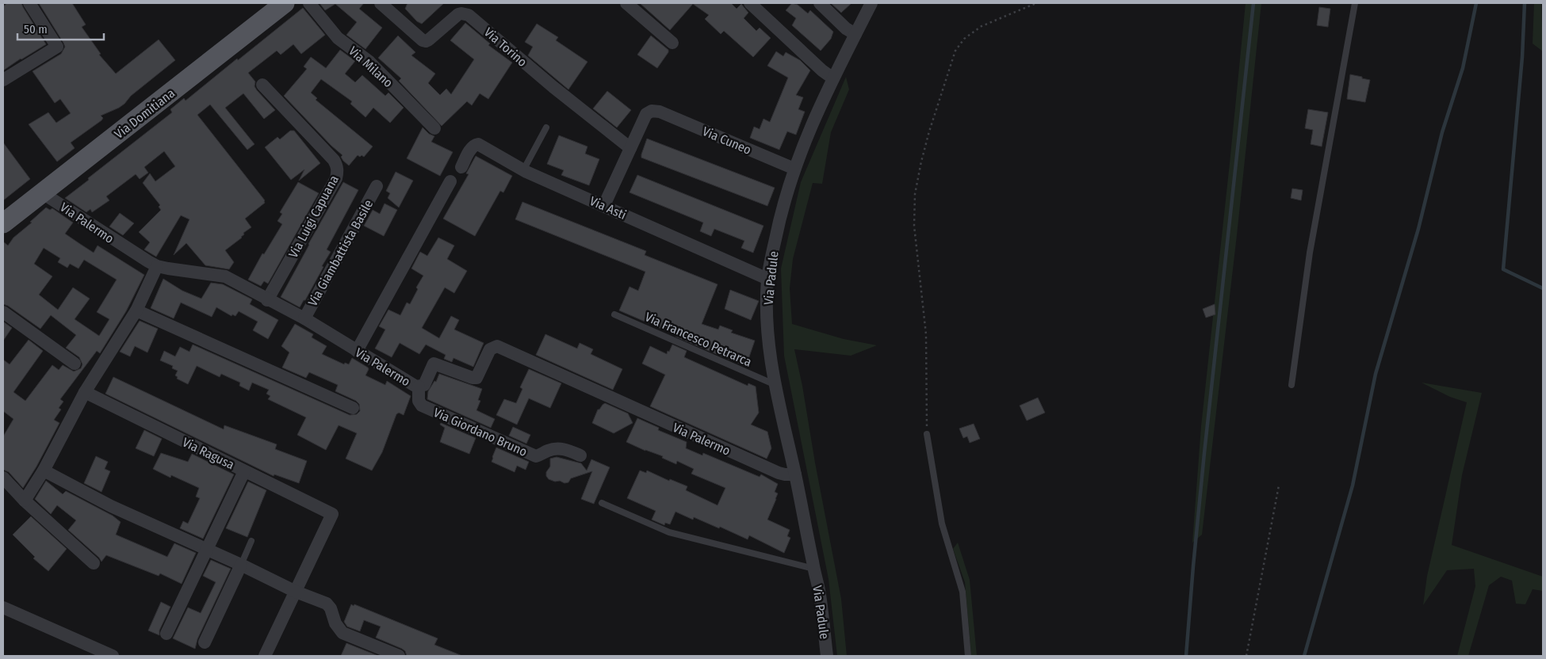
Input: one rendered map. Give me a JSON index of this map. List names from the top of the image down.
{
  "streets": {
    "main road": ["Via Domitiana"],
    "street": [
      "Via Torino",
      "Via Milano",
      "Via Cuneo",
      "Via Asti",
      "Via Luigi Capuana",
      "Via Palermo",
      "Via Giambattista Basile",
      "Via Padule",
      "Via Giordano Bruno",
      "Via Ragusa"
    ],
    "lane": ["Via Francesco Petrarca"]
  },
  "crossings": [
    ["Via Torino", "Via Cuneo"],
    ["Via Domitiana", "Via Palermo"],
    ["Via Cuneo", "Via Padule"],
    ["Via Asti", "Via Padule"],
    ["Via Luigi Capuana", "Via Palermo"],
    ["Via Palermo", "Via Giambattista Basile"],
    ["Via Palermo", "Via Padule"],
    ["Via Palermo", "Via Giordano Bruno"],
    ["Via Padule", "Via Francesco Petrarca"]
  ],
  "scale_bar": "50 m"
}
